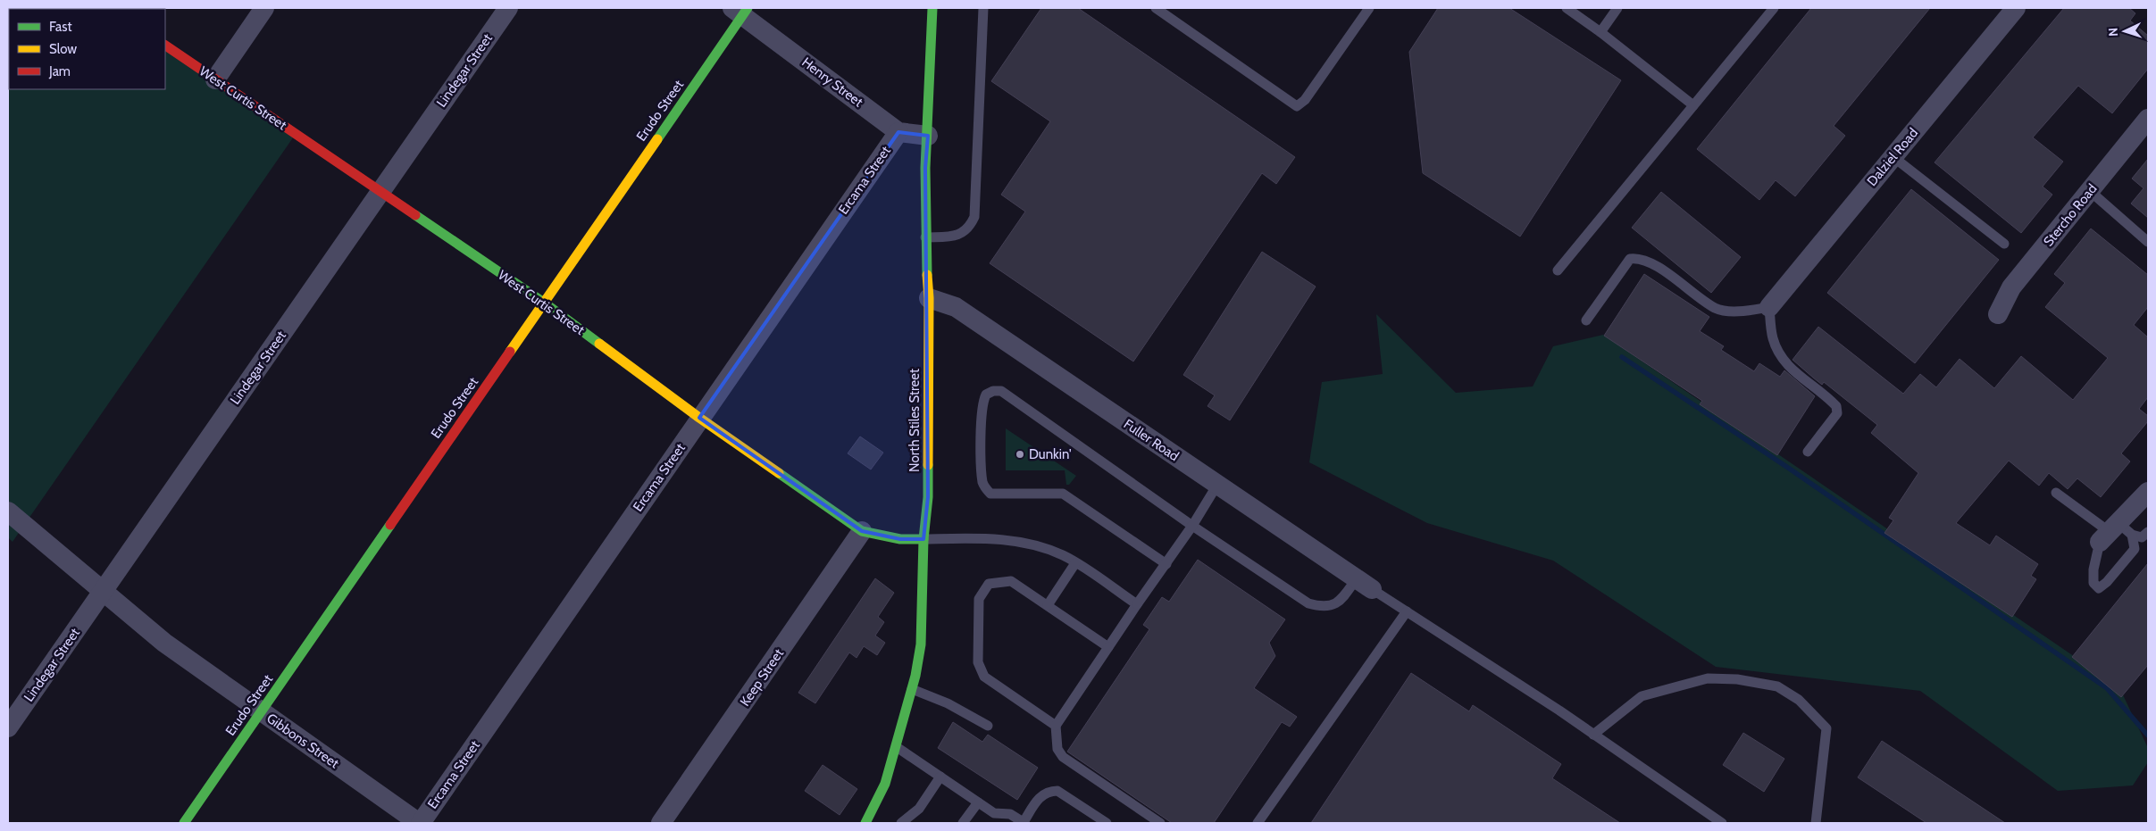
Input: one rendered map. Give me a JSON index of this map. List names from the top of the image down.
{
  "streets": {
    "street": [
      "Lindegar Street",
      "Henry Street",
      "West Curtis Street",
      "Erudo Street",
      "Dalziel Road",
      "Ercama Street",
      "Stercho Road",
      "North Stiles Street",
      "Fuller Road",
      "Keep Street",
      "Gibbons Street"
    ]
  },
  "crossings": [
    ["Lindegar Street", "West Curtis Street"],
    ["Lindegar Street", "Gibbons Street"],
    ["Henry Street", "Erudo Street"],
    ["Henry Street", "Ercama Street"],
    ["West Curtis Street", "Erudo Street"],
    ["West Curtis Street", "Ercama Street"],
    ["West Curtis Street", "North Stiles Street"],
    ["West Curtis Street", "Keep Street"],
    ["Erudo Street", "Gibbons Street"],
    ["Ercama Street", "Gibbons Street"],
    ["North Stiles Street", "Fuller Road"]
  ],
  "places": ["Dunkin'"],
  "legend": ["Fast", "Slow", "Jam"],
  "north": "left"
}
